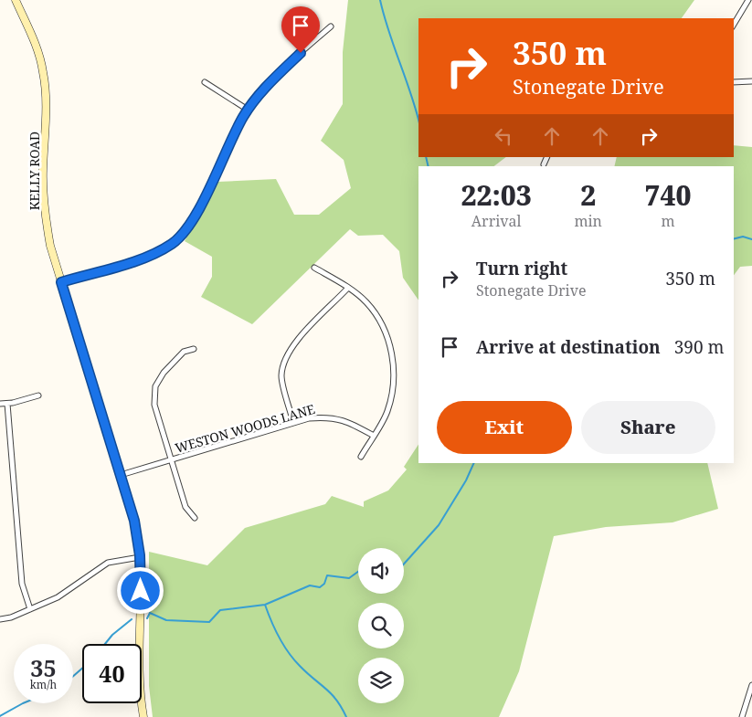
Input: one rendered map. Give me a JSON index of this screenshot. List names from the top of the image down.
{
  "streets": {
    "street": ["KELLY ROAD", "WESTON WOODS LANE"]
  },
  "crossings": [
    ["KELLY ROAD", "WESTON WOODS LANE"]
  ],
  "page": {
    "turn": ["350 m", "Stonegate Drive"],
    "eta": [
      "22:03",
      "Arrival",
      "2",
      "min",
      "740",
      "m"
    ],
    "list": [
      {
        "name": "Turn right",
        "note": "Stonegate Drive",
        "value": "350 m"
      },
      {
        "name": "Arrive at destination",
        "value": "390 m"
      }
    ],
    "buttons": ["Exit", "Share"],
    "speed": "35 km/h",
    "limit": "40"
  }
}
